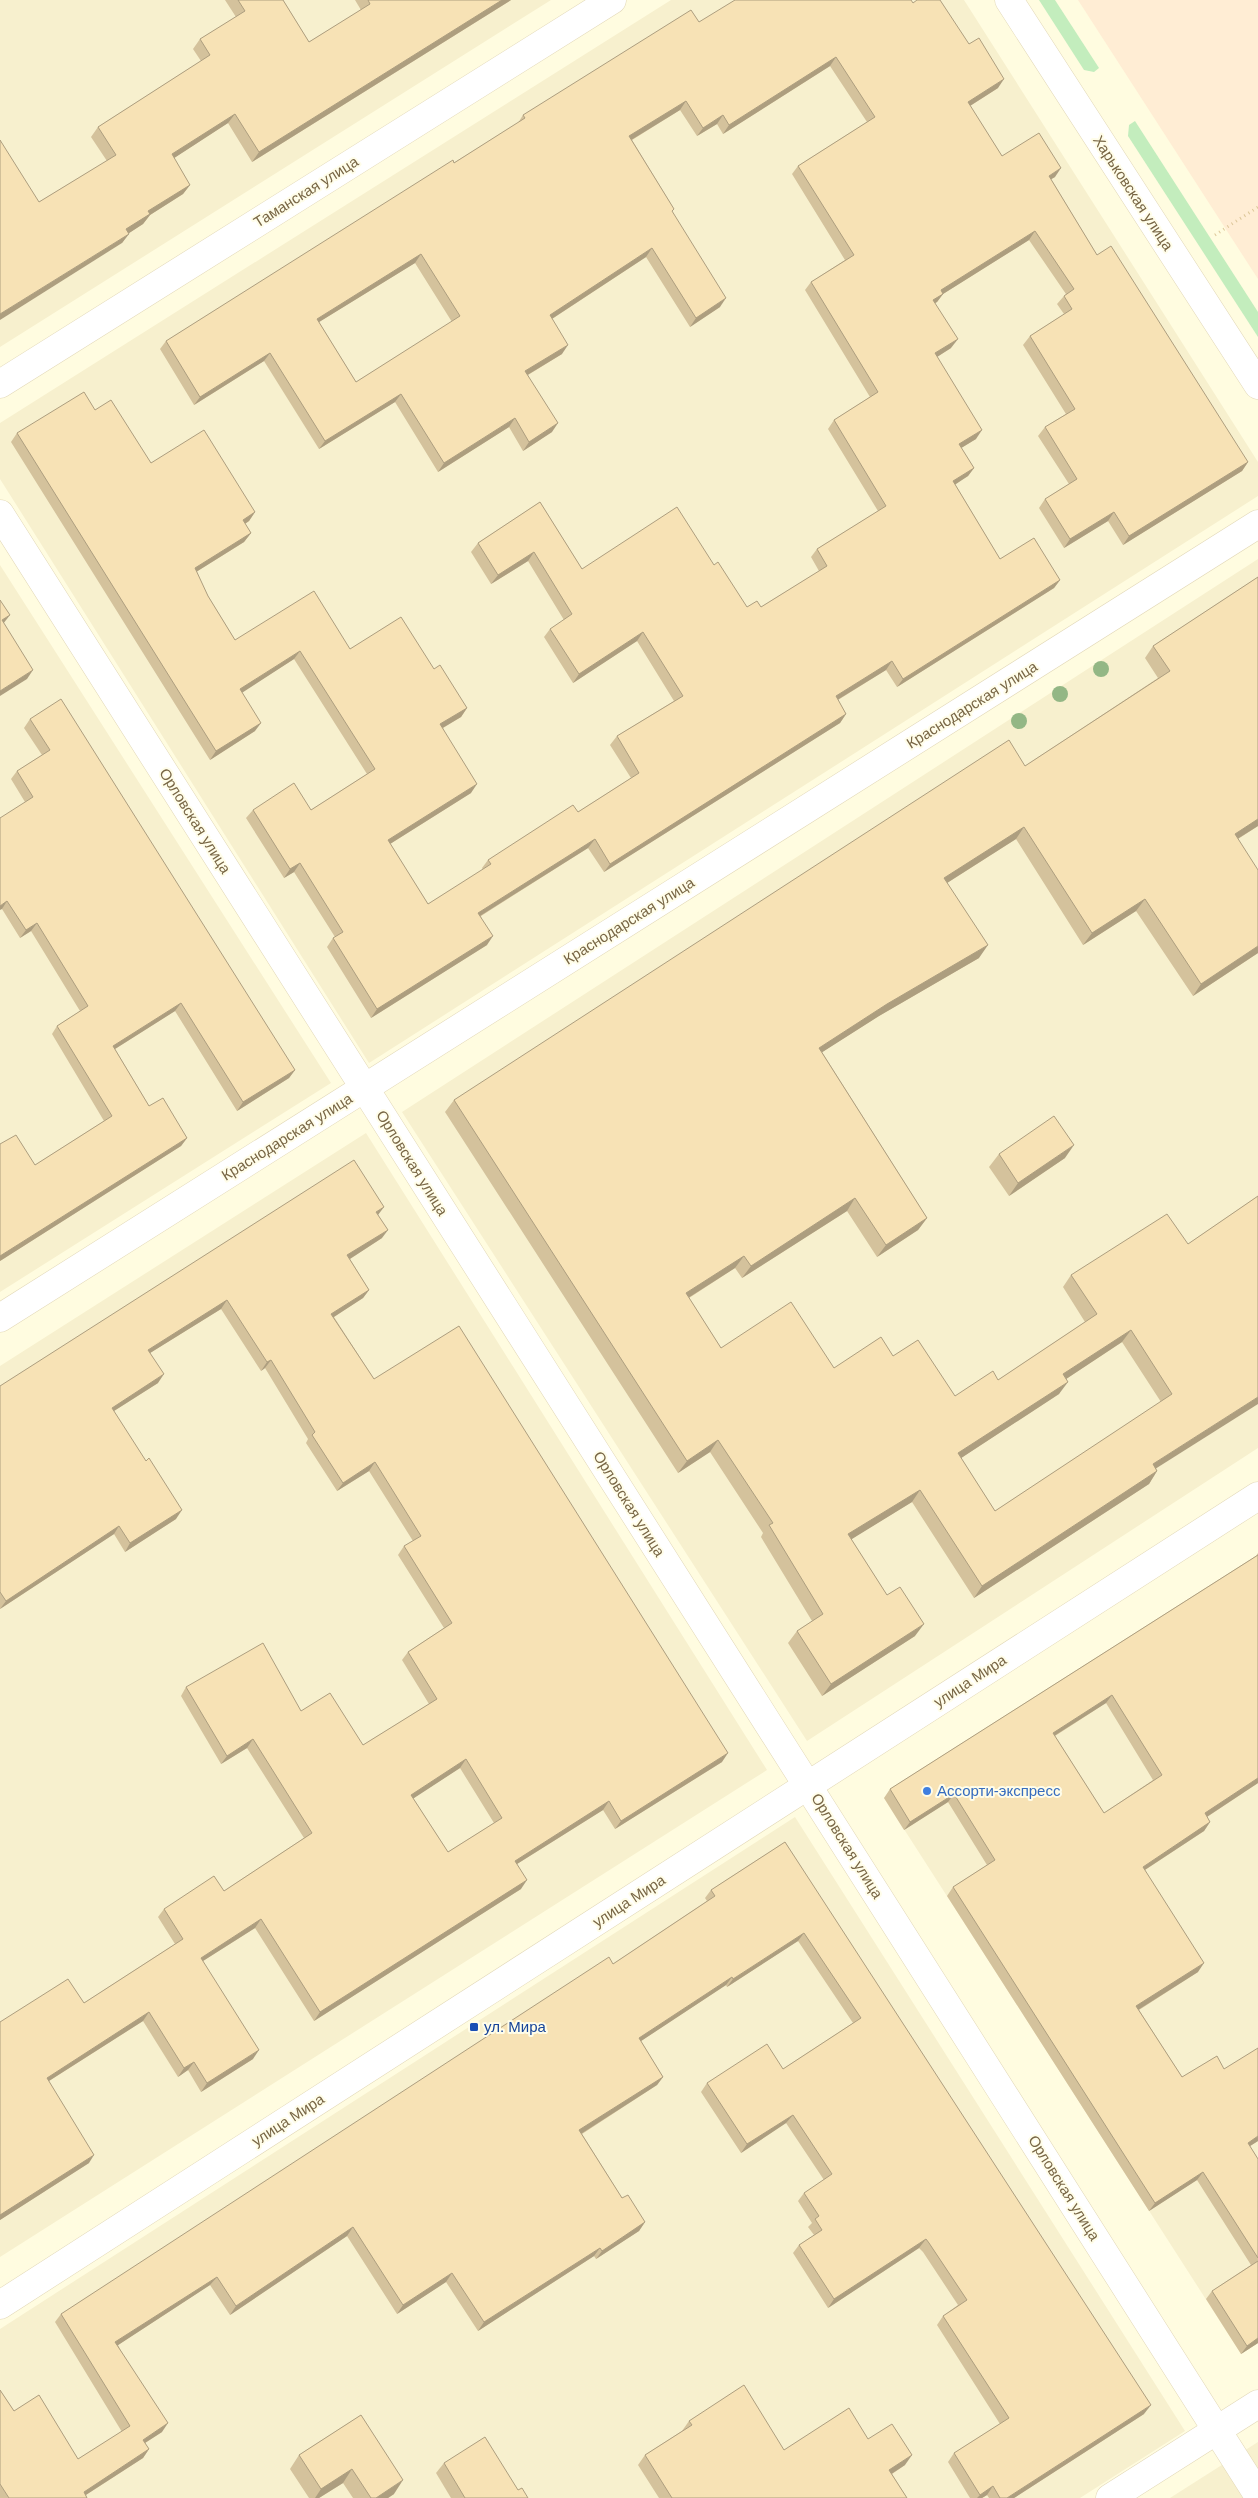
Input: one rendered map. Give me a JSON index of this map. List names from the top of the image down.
{
  "streets": {
    "street": [
      "Таманская улица",
      "Харьковская улица",
      "Краснодарская улица",
      "Орловская улица",
      "улица Мира"
    ]
  },
  "crossings": [
    ["Краснодарская улица", "Орловская улица"],
    ["Орловская улица", "улица Мира"]
  ],
  "places": {
    "other": ["Ассорти-экспресс"],
    "transit": ["ул. Мира"]
  }
}
